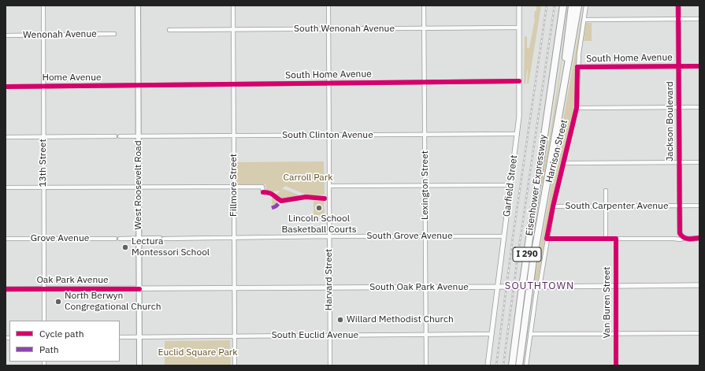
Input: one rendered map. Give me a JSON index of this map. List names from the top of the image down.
{
  "streets": {
    "highway": ["Eisenhower Expressway", "I 290"],
    "main road": ["West Roosevelt Road"],
    "street": [
      "South Wenonah Avenue",
      "Wenonah Avenue",
      "South Home Avenue",
      "Home Avenue",
      "Jackson Boulevard",
      "South Clinton Avenue",
      "Harrison Street",
      "13th Street",
      "Fillmore Street",
      "Lexington Street",
      "Garfield Street",
      "South Carpenter Avenue",
      "South Grove Avenue",
      "Grove Avenue",
      "Harvard Street",
      "Oak Park Avenue",
      "South Oak Park Avenue",
      "Van Buren Street",
      "South Euclid Avenue"
    ]
  },
  "crossings": [
    ["South Wenonah Avenue", "Fillmore Street"],
    ["South Wenonah Avenue", "Lexington Street"],
    ["South Wenonah Avenue", "Garfield Street"],
    ["South Wenonah Avenue", "Harvard Street"],
    ["Wenonah Avenue", "13th Street"],
    ["South Home Avenue", "Home Avenue"],
    ["South Home Avenue", "Jackson Boulevard"],
    ["South Home Avenue", "Harrison Street"],
    ["South Home Avenue", "West Roosevelt Road"],
    ["South Home Avenue", "Fillmore Street"],
    ["South Home Avenue", "Lexington Street"],
    ["South Home Avenue", "Garfield Street"],
    ["South Home Avenue", "Harvard Street"],
    ["Home Avenue", "13th Street"],
    ["Home Avenue", "West Roosevelt Road"],
    ["Jackson Boulevard", "South Carpenter Avenue"],
    ["South Clinton Avenue", "West Roosevelt Road"],
    ["South Clinton Avenue", "Fillmore Street"],
    ["South Clinton Avenue", "Lexington Street"],
    ["South Clinton Avenue", "Garfield Street"],
    ["South Clinton Avenue", "Harvard Street"],
    ["Harrison Street", "South Carpenter Avenue"],
    ["Harrison Street", "South Oak Park Avenue"],
    ["13th Street", "Grove Avenue"],
    ["13th Street", "Oak Park Avenue"],
    ["West Roosevelt Road", "South Grove Avenue"],
    ["West Roosevelt Road", "Oak Park Avenue"],
    ["West Roosevelt Road", "South Oak Park Avenue"],
    ["West Roosevelt Road", "South Euclid Avenue"],
    ["Fillmore Street", "South Grove Avenue"],
    ["Fillmore Street", "South Oak Park Avenue"],
    ["Fillmore Street", "South Euclid Avenue"],
    ["Lexington Street", "South Grove Avenue"],
    ["Lexington Street", "South Oak Park Avenue"],
    ["Lexington Street", "South Euclid Avenue"],
    ["Garfield Street", "South Grove Avenue"],
    ["Garfield Street", "South Oak Park Avenue"],
    ["Garfield Street", "South Euclid Avenue"],
    ["South Grove Avenue", "Harvard Street"],
    ["Harvard Street", "South Oak Park Avenue"],
    ["Harvard Street", "South Euclid Avenue"],
    ["Oak Park Avenue", "South Oak Park Avenue"],
    ["South Oak Park Avenue", "Van Buren Street"]
  ],
  "districts": ["SOUTHTOWN"],
  "parks": ["Carroll Park", "Euclid Square Park"],
  "places": [
    "Lincoln School Basketball Courts",
    "Lectura Montessori School",
    "North Berwyn Congregational Church",
    "Willard Methodist Church"
  ],
  "legend": ["Cycle path", "Path"]
}
